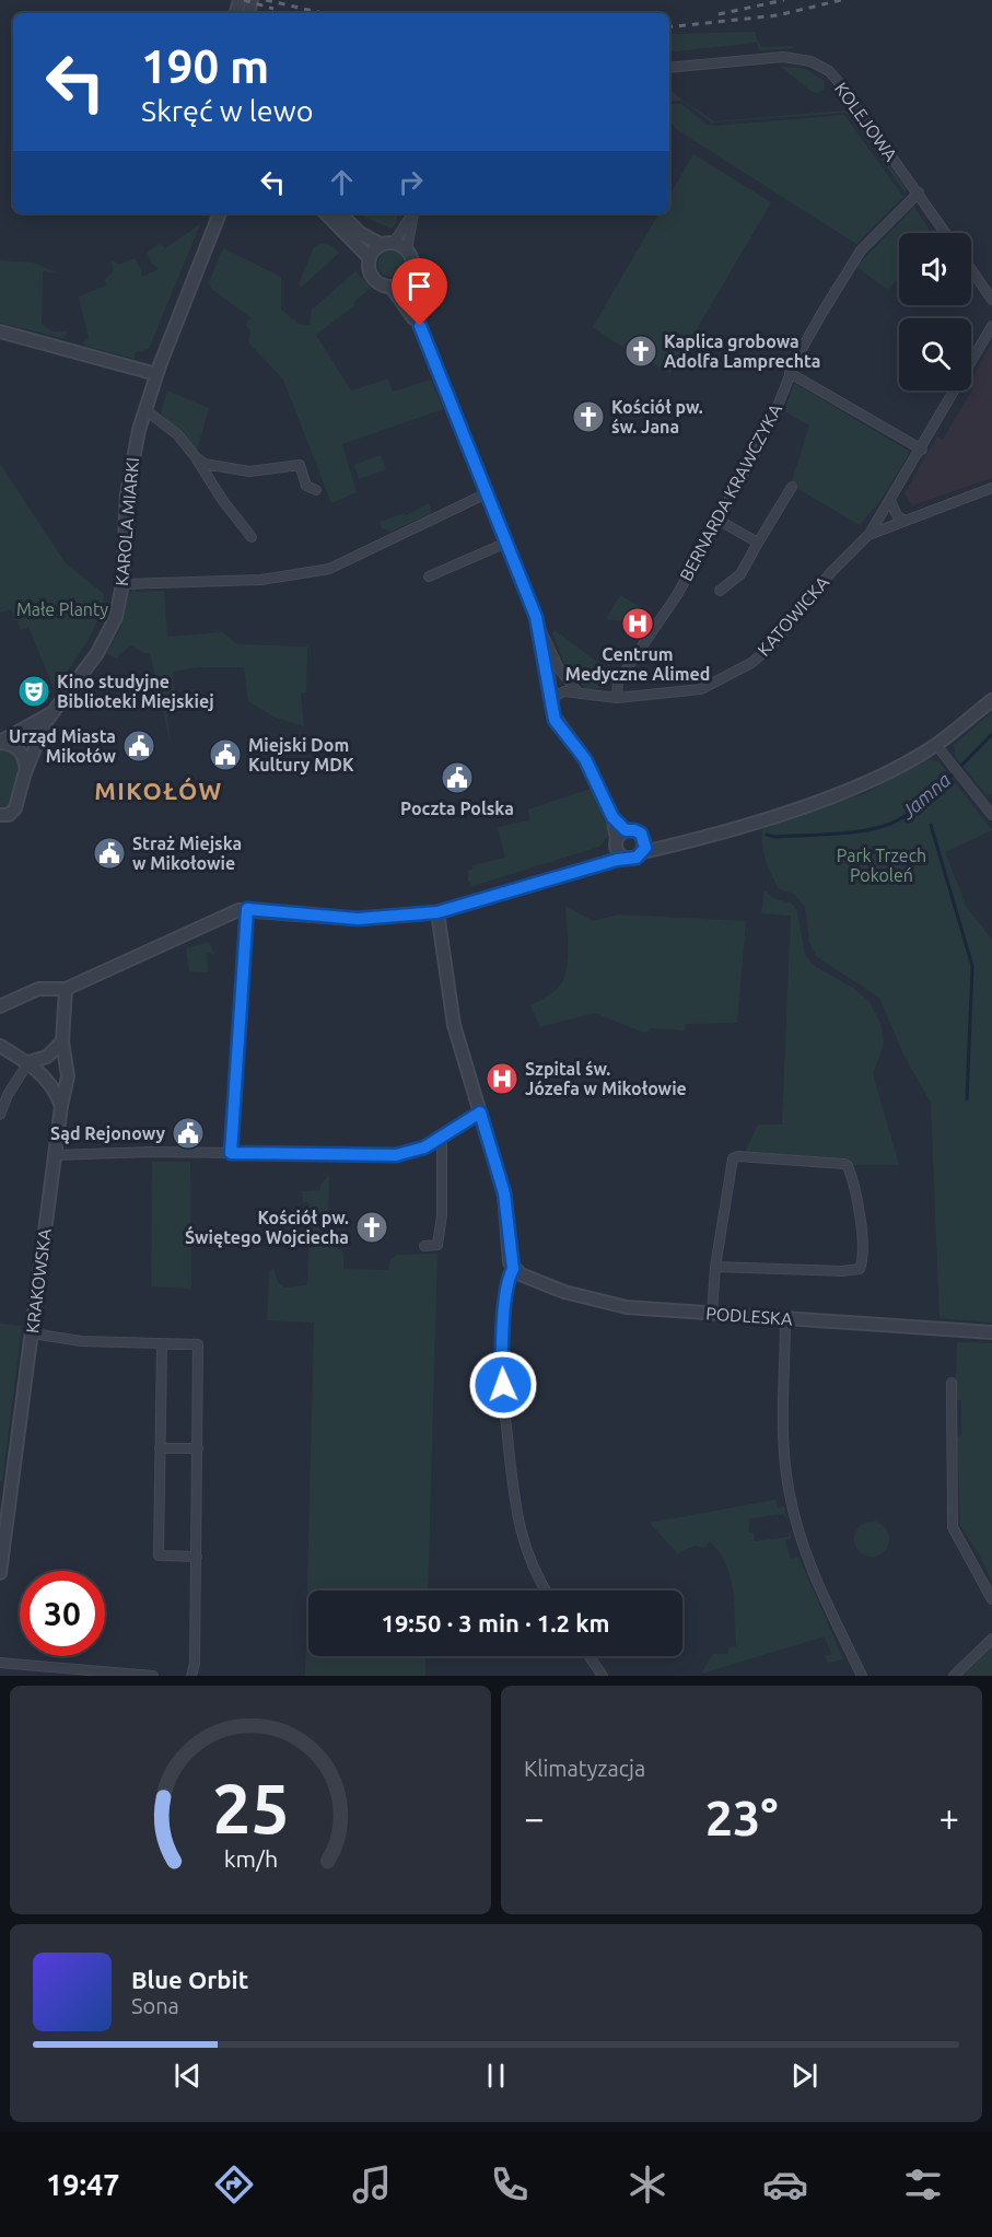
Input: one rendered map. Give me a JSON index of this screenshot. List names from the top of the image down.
{
  "streets": {
    "street": [
      "KOLEJOWA",
      "BERNARDA KRAWCZYKA",
      "KAROLA MIARKI",
      "KATOWICKA",
      "KRAKOWSKA",
      "PODLESKA"
    ]
  },
  "crossings": [
    ["KOLEJOWA", "BERNARDA KRAWCZYKA"],
    ["BERNARDA KRAWCZYKA", "KATOWICKA"]
  ],
  "districts": ["MIKOŁÓW"],
  "water": ["Jamna"],
  "parks": ["Małe Planty", "Park Trzech Pokoleń"],
  "places": {
    "church": ["Kaplica grobowa Adolfa Lamprechta", "Kościół pw. św. Jana", "Kościół pw. Świętego Wojciecha"],
    "hospital": ["Centrum Medyczne Alimed", "Szpital św. Józefa w Mikołowie"],
    "theatre": ["Kino studyjne Biblioteki Miejskiej"],
    "public building": [
      "Urząd Miasta Mikołów",
      "Miejski Dom Kultury MDK",
      "Poczta Polska",
      "Straż Miejska w Mikołowie",
      "Sąd Rejonowy"
    ]
  },
  "page": {
    "turn": ["190 m", "Skręć w lewo"],
    "limit": "30",
    "trip": "19:50 · 3 min · 1.2 km",
    "tile": "Klimatyzacja",
    "heat": ["−", "23°", "+"],
    "song": ["Blue Orbit", "Sona"],
    "tabs": "19:47",
    "gauge": ["25", "km/h"]
  }
}
